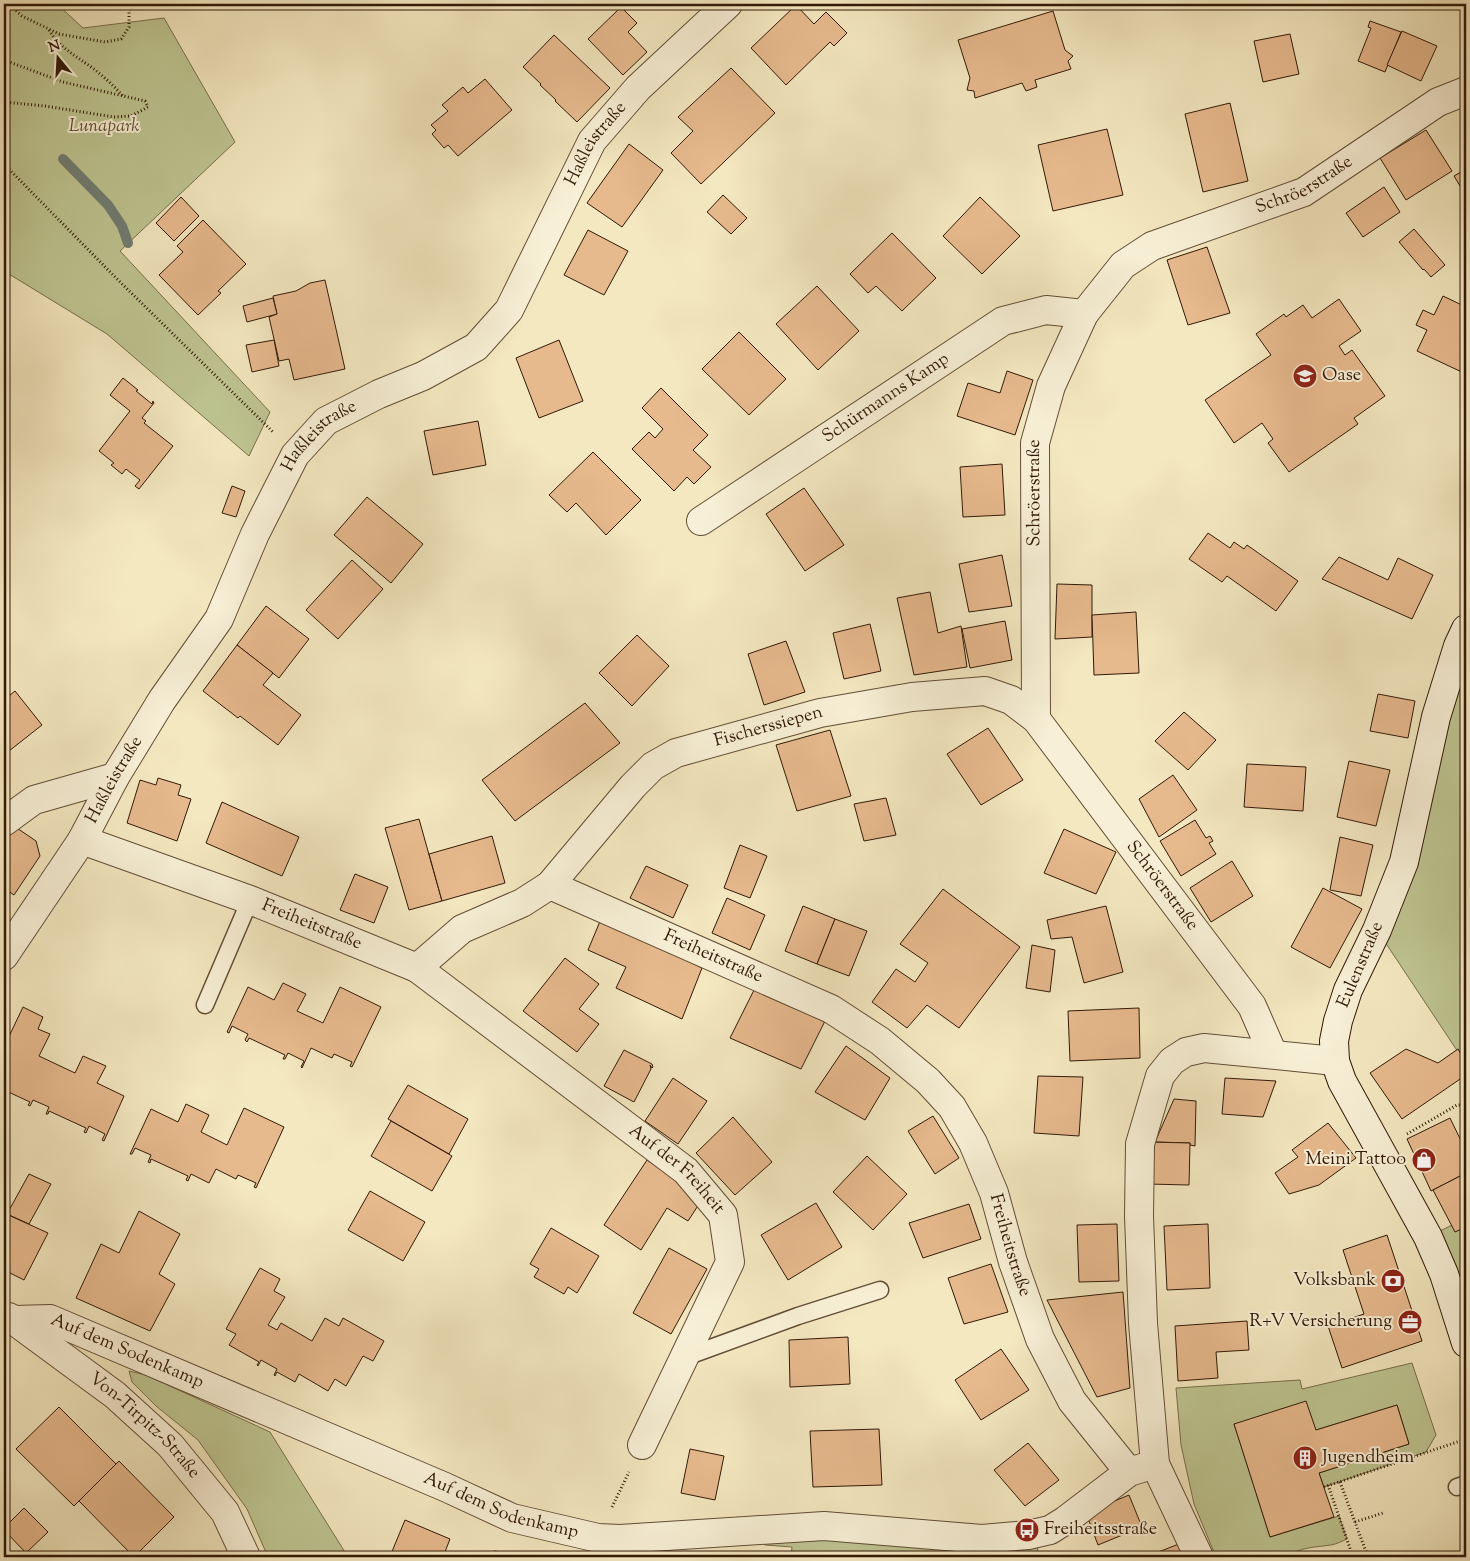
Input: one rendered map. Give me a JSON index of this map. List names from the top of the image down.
{
  "streets": {
    "street": [
      "Haßleistraße",
      "Schröerstraße",
      "Schürmanns Kamp",
      "Fischerssiepen",
      "Freiheitstraße",
      "Eulenstraße",
      "Auf der Freiheit",
      "Auf dem Sodenkamp",
      "Von-Tirpitz-Straße"
    ]
  },
  "crossings": [
    ["Haßleistraße", "Freiheitstraße"],
    ["Schröerstraße", "Schürmanns Kamp"],
    ["Schröerstraße", "Fischerssiepen"],
    ["Fischerssiepen", "Freiheitstraße"],
    ["Freiheitstraße", "Auf der Freiheit"],
    ["Freiheitstraße", "Auf dem Sodenkamp"],
    ["Auf dem Sodenkamp", "Von-Tirpitz-Straße"]
  ],
  "parks": ["Lunapark"],
  "places": {
    "school or university": ["Oase"],
    "shop": ["Meini Tattoo"],
    "bank": ["Volksbank"],
    "office": ["R+V Versicherung"],
    "building": ["Jugendheim"],
    "bus stop": ["Freiheitsstraße"]
  },
  "north": "top"
}
